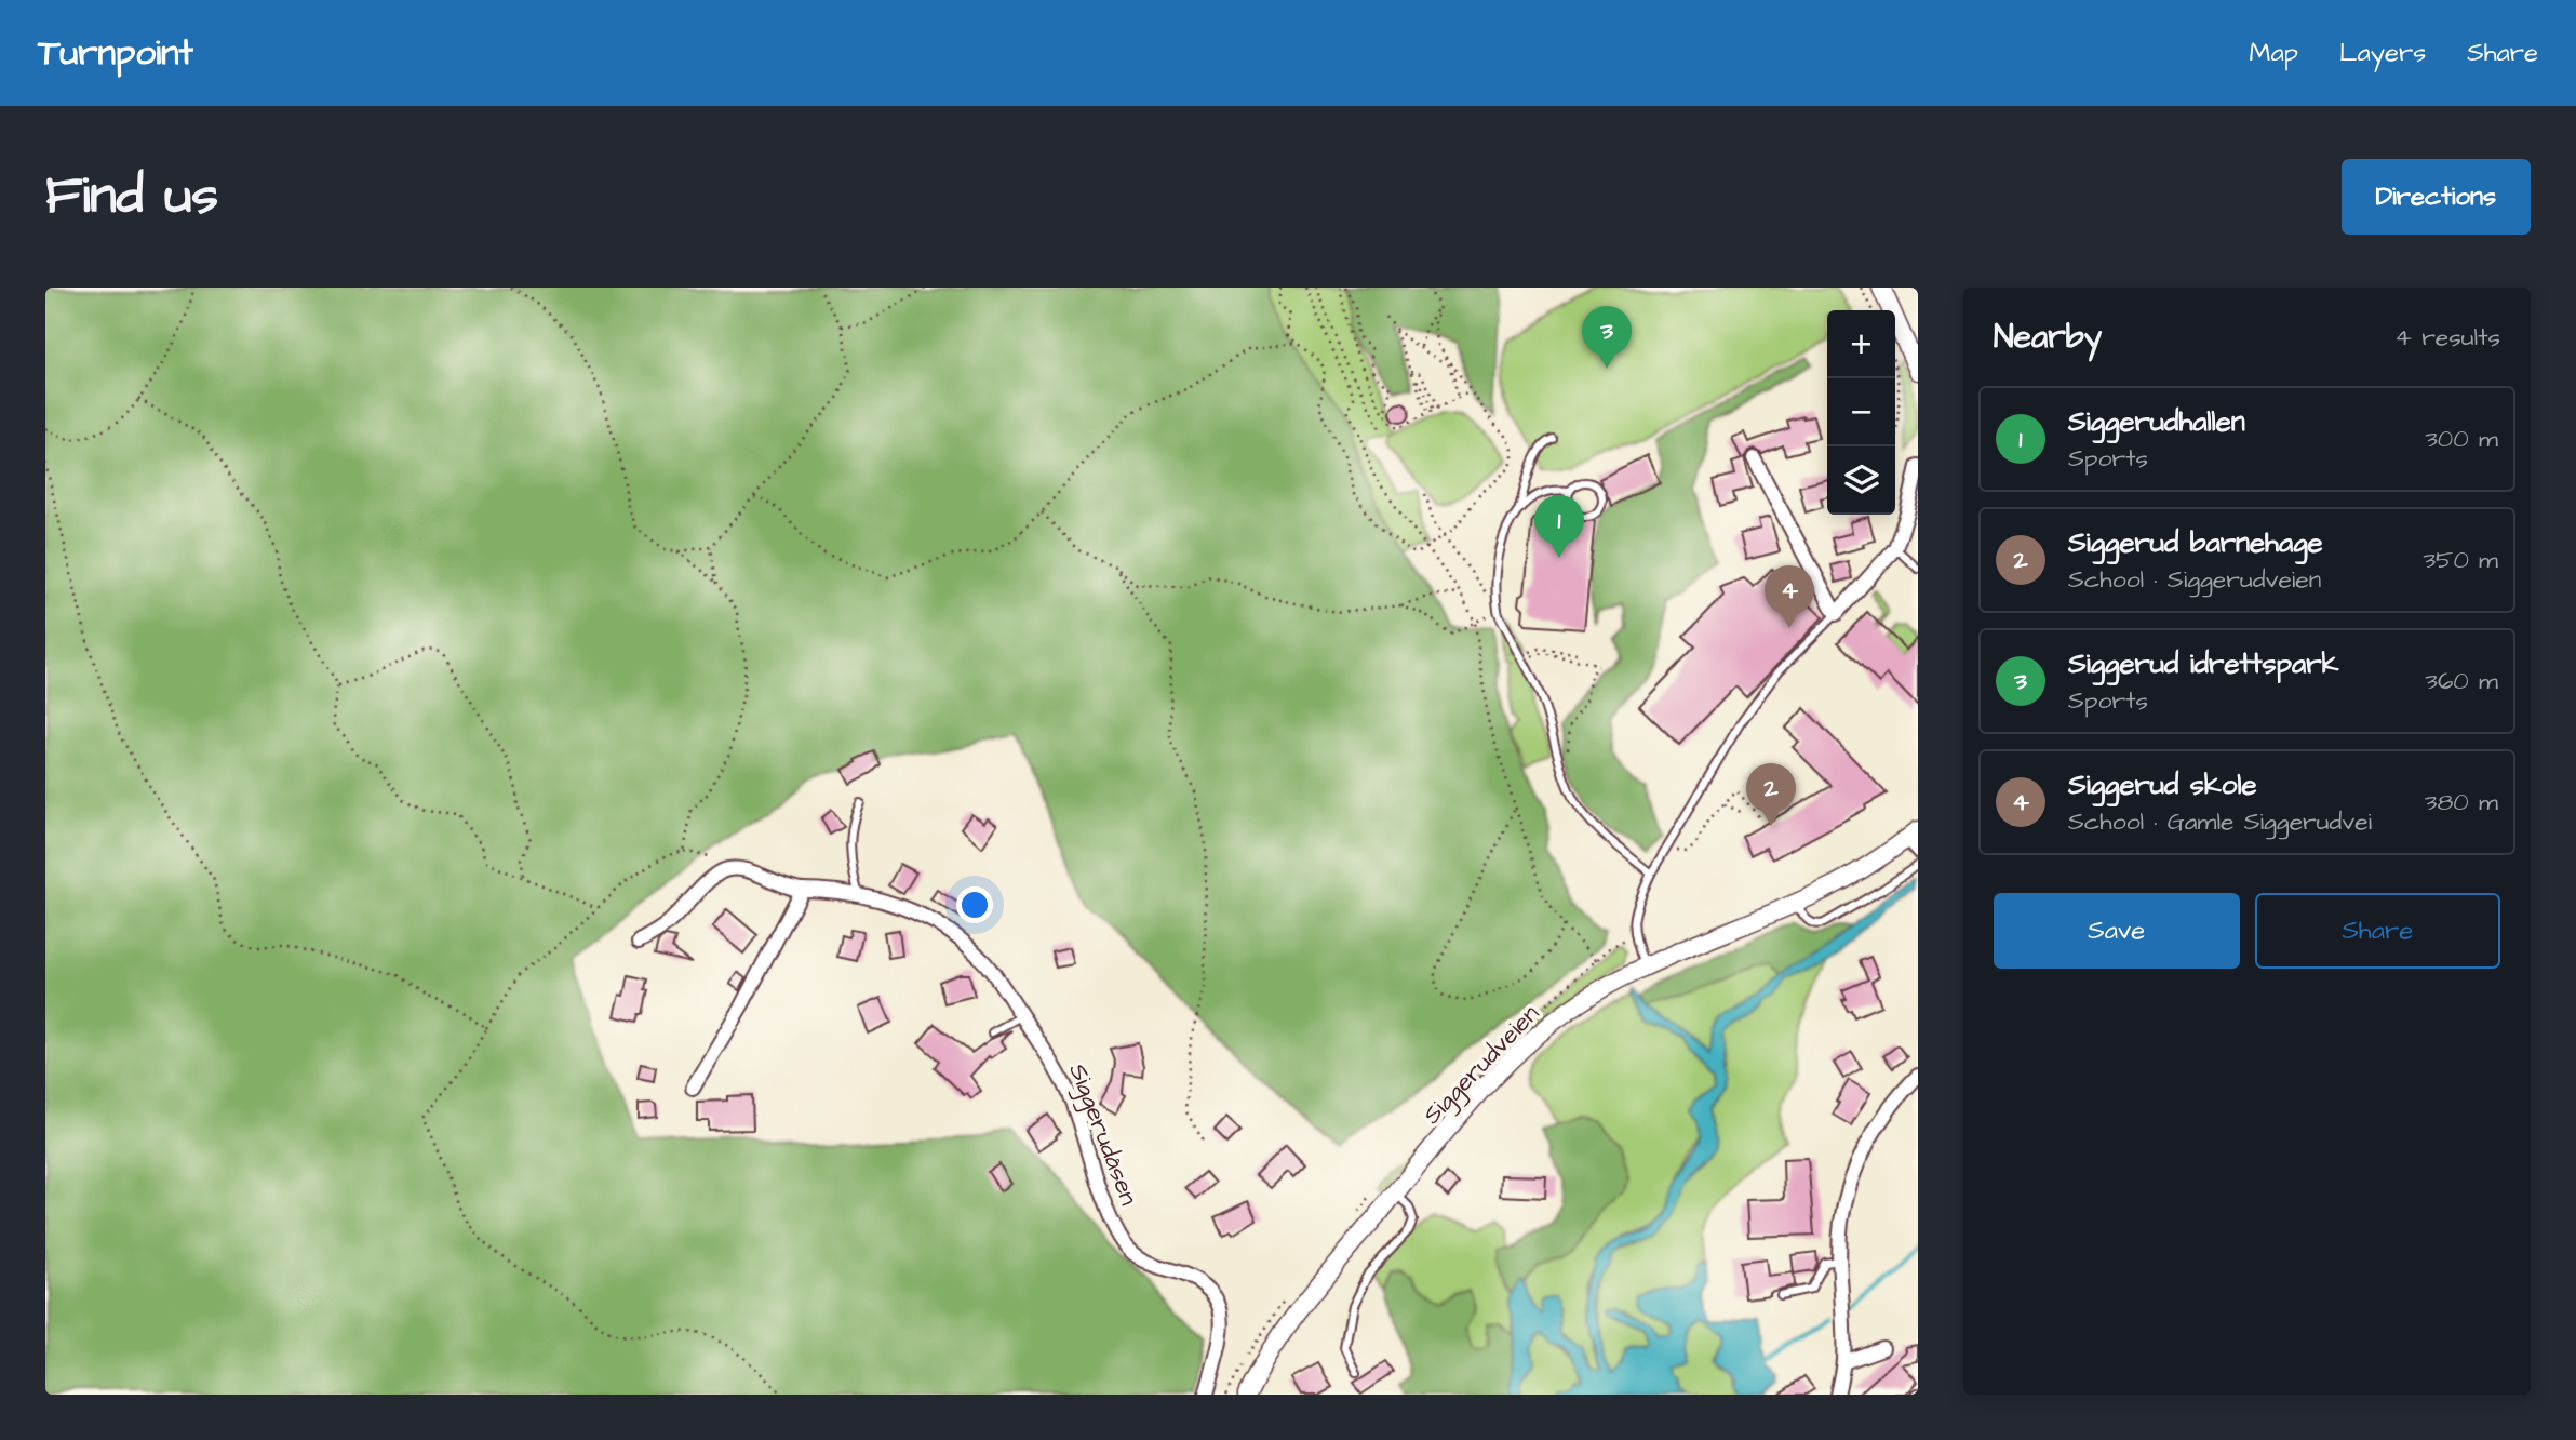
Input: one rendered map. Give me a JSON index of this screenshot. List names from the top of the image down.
{
  "streets": {
    "main road": ["Siggerudveien"],
    "street": ["Siggerudåsen"]
  },
  "page": {
    "header": "Turnpoint",
    "nav": ["Map", "Layers", "Share"],
    "buttons": [
      "Directions",
      ["Save", "Share"]
    ],
    "title": "Find us",
    "heading": ["Nearby", "4 results"],
    "pins": [
      "3",
      "1",
      "4",
      "2"
    ],
    "map_buttons": ["+", "−"],
    "list": [
      {
        "mark": "1",
        "name": "Siggerudhallen",
        "note": "Sports",
        "value": "300 m"
      },
      {
        "mark": "2",
        "name": "Siggerud barnehage",
        "note": "School · Siggerudveien",
        "value": "350 m"
      },
      {
        "mark": "3",
        "name": "Siggerud idrettspark",
        "note": "Sports",
        "value": "360 m"
      },
      {
        "mark": "4",
        "name": "Siggerud skole",
        "note": "School · Gamle Siggerudvei",
        "value": "380 m"
      }
    ]
  }
}
